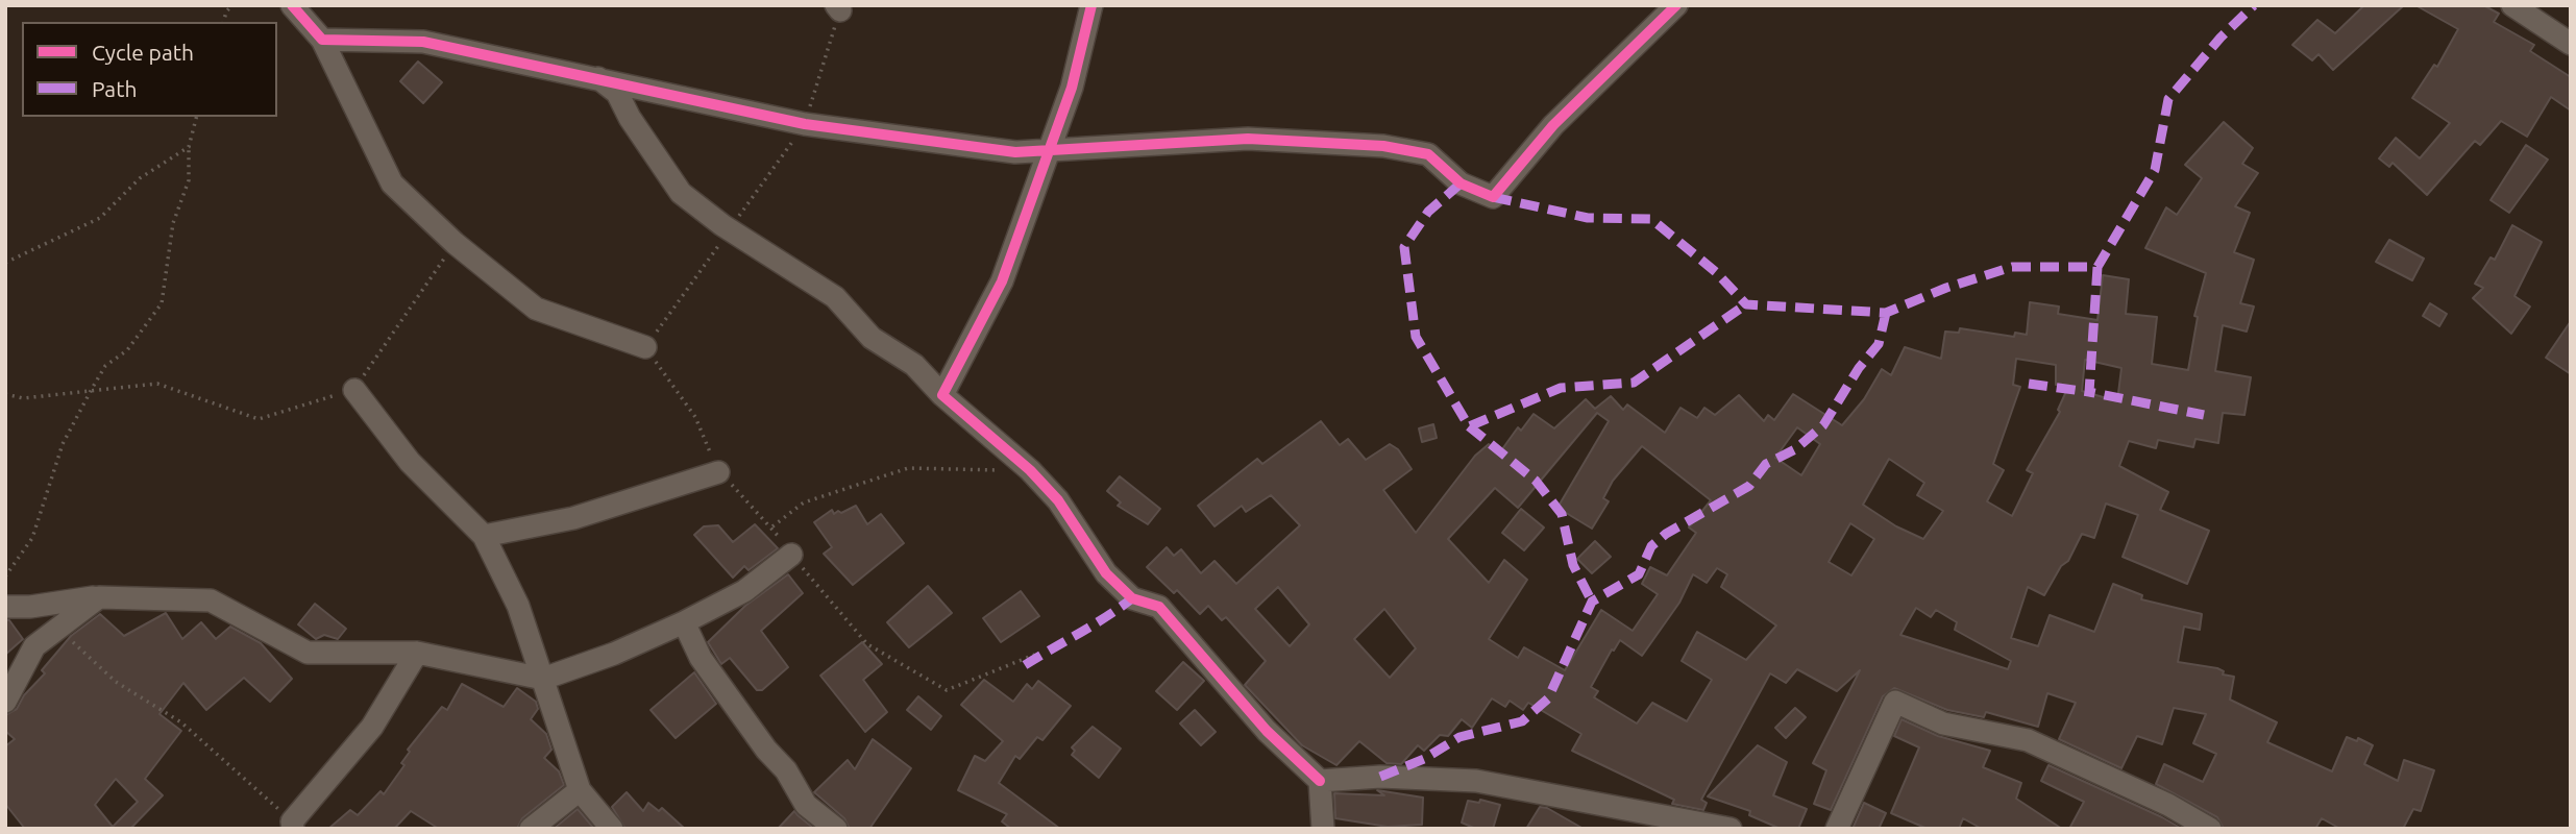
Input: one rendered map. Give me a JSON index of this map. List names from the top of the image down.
{
  "legend": ["Cycle path", "Path"]
}
